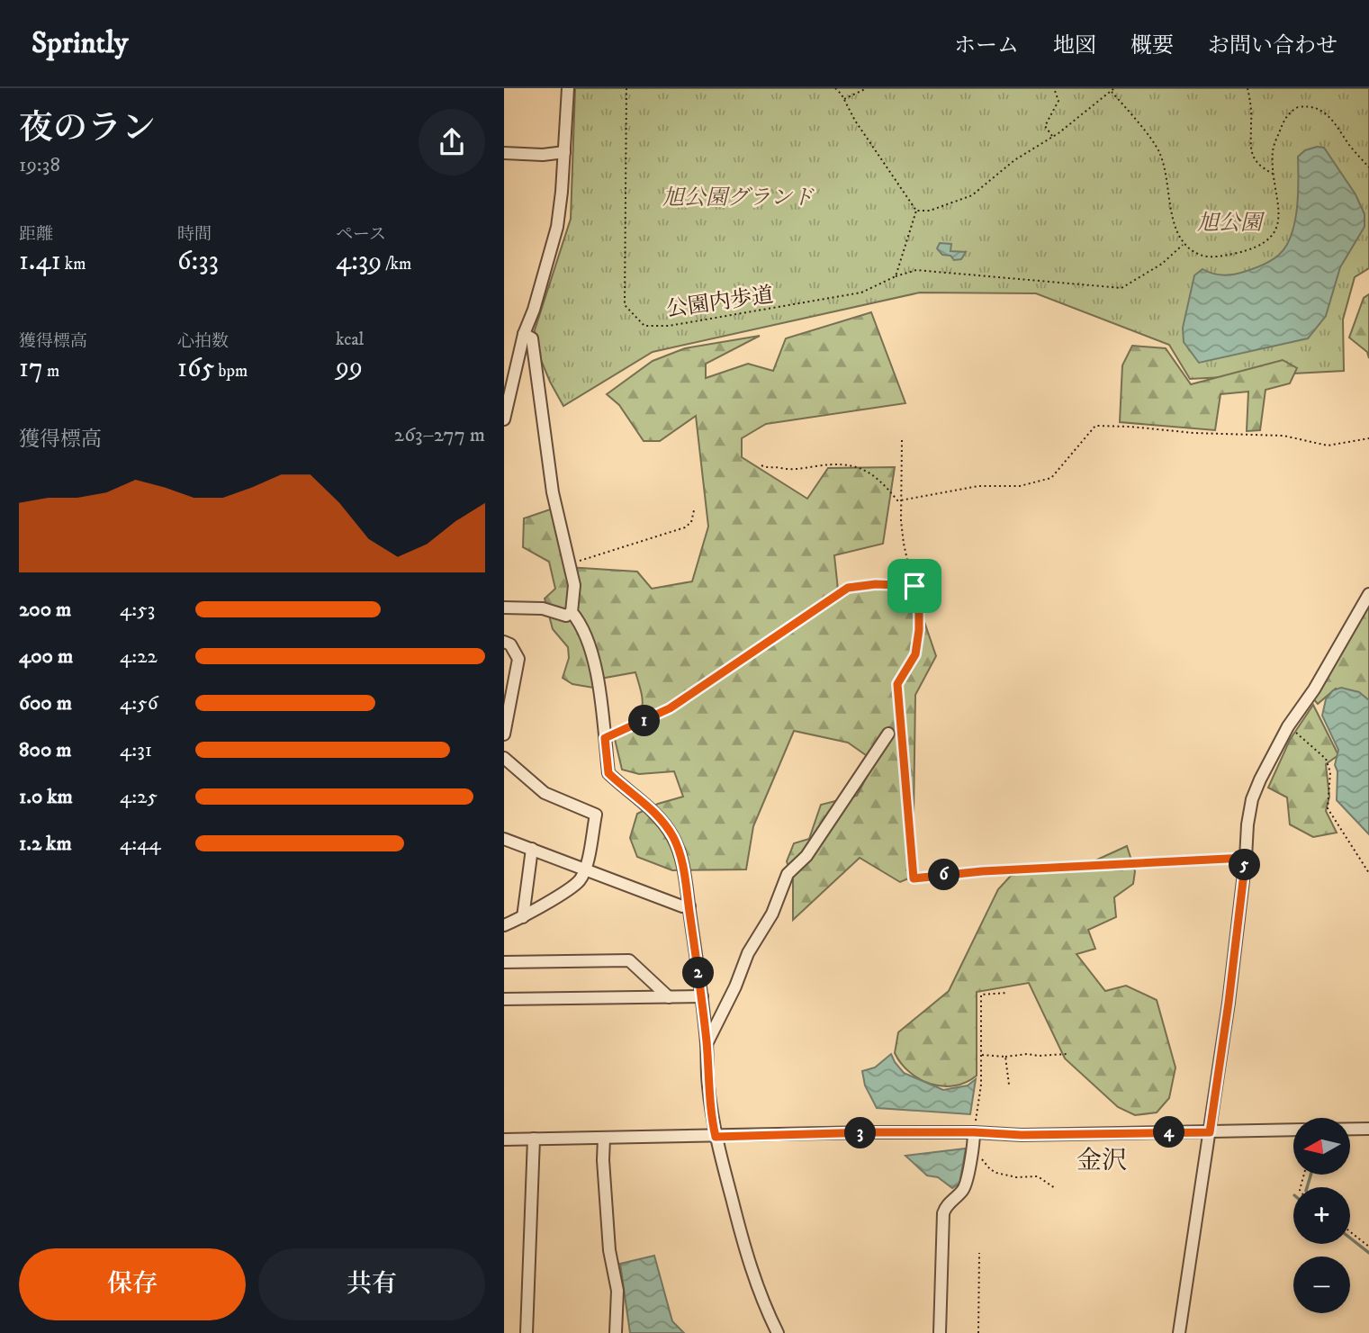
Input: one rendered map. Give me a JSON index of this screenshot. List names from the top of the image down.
{
  "streets": {
    "path": ["公園内歩道"]
  },
  "districts": ["金沢"],
  "parks": ["旭公園グランド", "旭公園"],
  "north": "left",
  "page": {
    "header": "Sprintly",
    "nav": [
      "ホーム",
      "地図",
      "概要",
      "お問い合わせ"
    ],
    "heading": ["夜のラン", "19:38"],
    "stats": [
      ["距離", "1.41 km"],
      ["時間", "6:33"],
      ["ペース", "4:39 /km"],
      ["獲得標高", "17 m"],
      ["心拍数", "165 bpm"],
      ["kcal", "99"]
    ],
    "chart": ["獲得標高", "263–277 m"],
    "list": [
      {
        "name": "200 m",
        "note": "4:53"
      },
      {
        "name": "400 m",
        "note": "4:22"
      },
      {
        "name": "600 m",
        "note": "4:56"
      },
      {
        "name": "800 m",
        "note": "4:31"
      },
      {
        "name": "1.0 km",
        "note": "4:25"
      },
      {
        "name": "1.2 km",
        "note": "4:44"
      }
    ],
    "pins": [
      "1",
      "5",
      "6",
      "2",
      "4",
      "3"
    ],
    "map_buttons": ["+", "−"],
    "buttons": ["保存", "共有"]
  }
}
